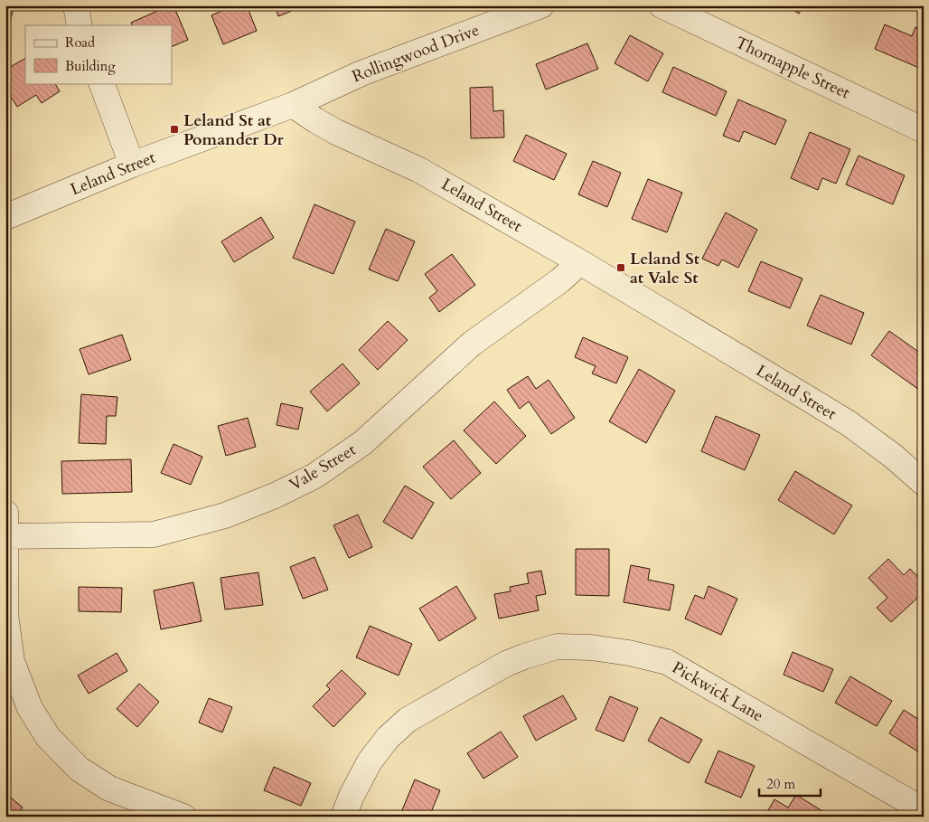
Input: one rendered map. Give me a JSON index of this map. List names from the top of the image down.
{
  "streets": {
    "street": [
      "Rollingwood Drive",
      "Thornapple Street",
      "Leland Street",
      "Vale Street",
      "Pickwick Lane"
    ]
  },
  "crossings": [
    ["Rollingwood Drive", "Leland Street"],
    ["Leland Street", "Vale Street"]
  ],
  "places": {
    "transit": ["Leland St at Pomander Dr", "Leland St at Vale St"]
  },
  "legend": ["Road", "Building"],
  "scale_bar": "20 m"
}
